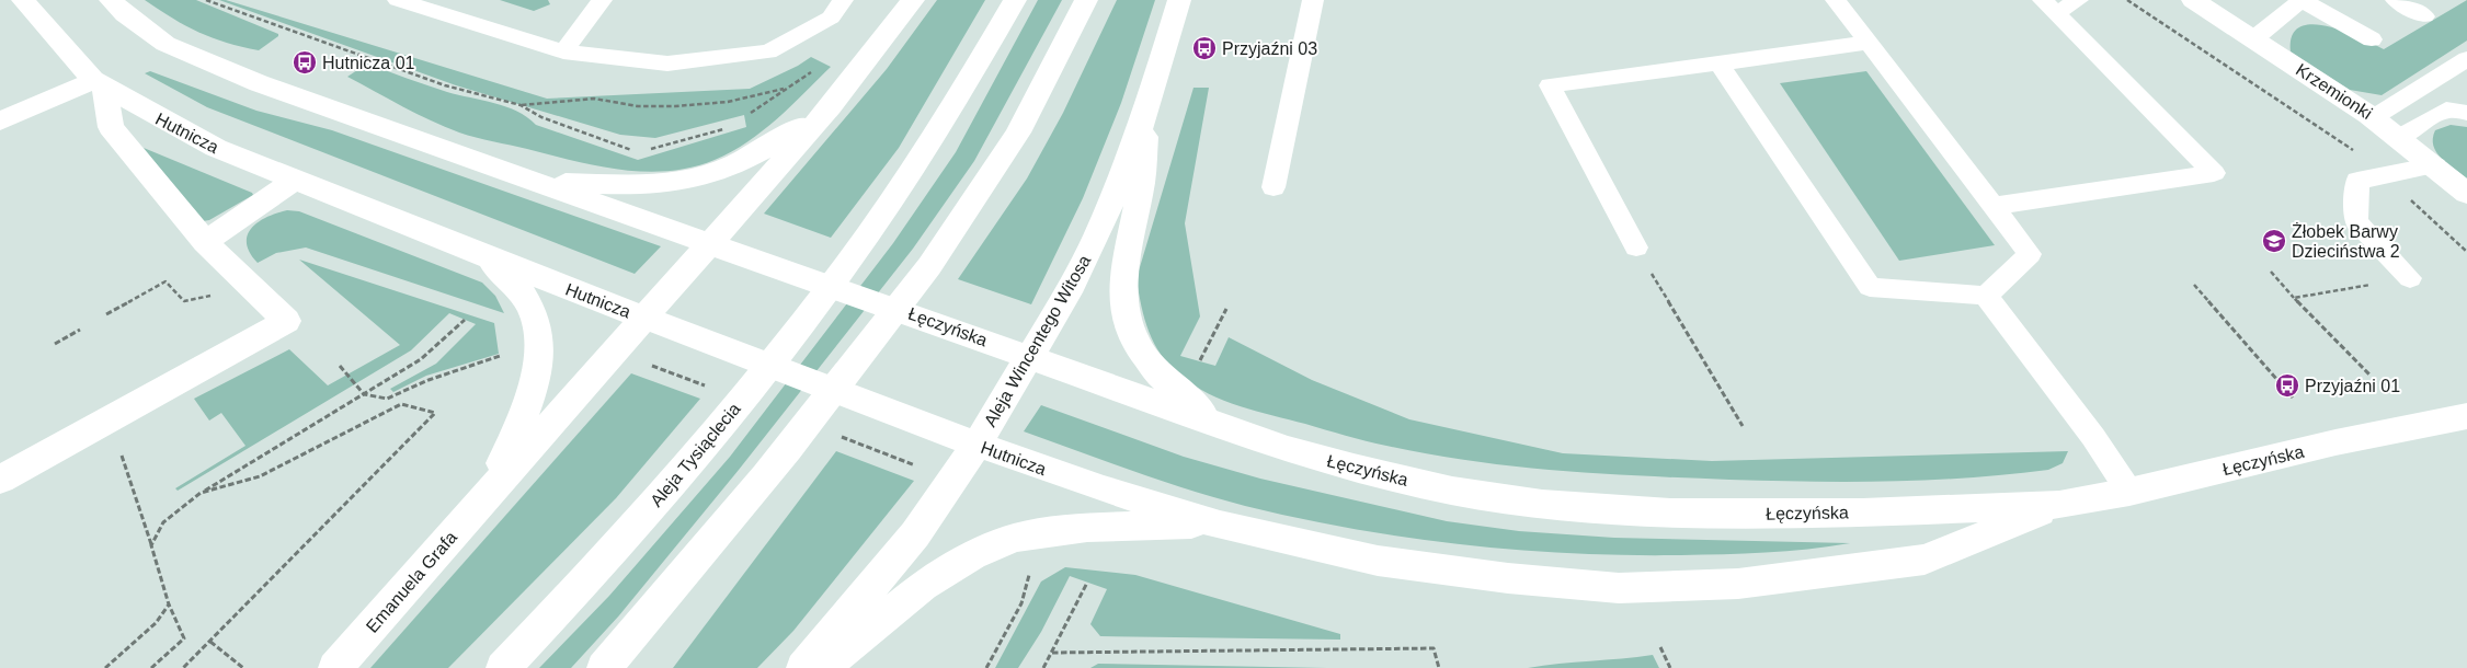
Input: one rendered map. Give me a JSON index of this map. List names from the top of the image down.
{
  "streets": {
    "street": [
      "Krzemionki",
      "Hutnicza",
      "Łęczyńska",
      "Aleja Wincentego Witosa",
      "Aleja Tysiąclecia",
      "Emanuela Grafa"
    ]
  },
  "crossings": [
    ["Hutnicza", "Łęczyńska"],
    ["Hutnicza", "Aleja Wincentego Witosa"],
    ["Łęczyńska", "Aleja Wincentego Witosa"]
  ],
  "places": {
    "bus stop": ["Przyjaźni 03", "Hutnicza 01", "Przyjaźni 01"],
    "school or university": ["Żłobek Barwy Dzieciństwa 2"]
  }
}
